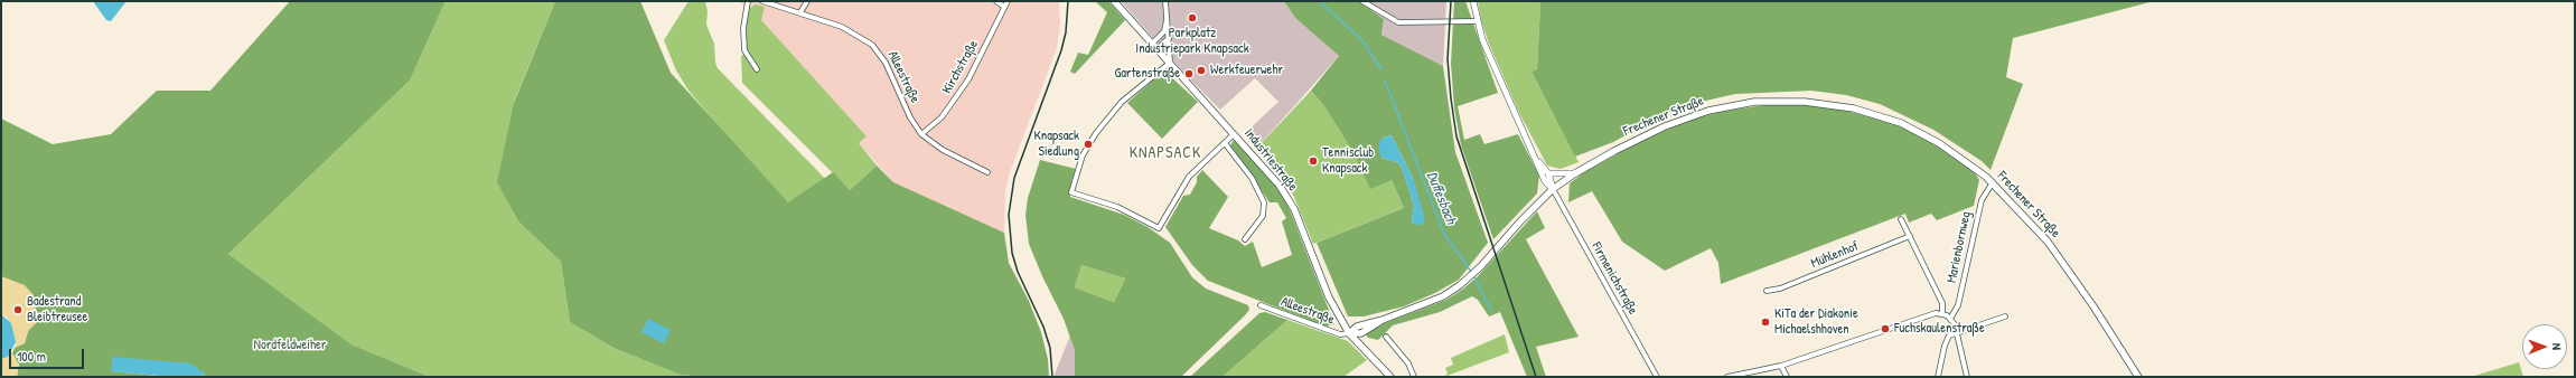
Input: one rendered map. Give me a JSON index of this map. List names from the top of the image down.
{
  "streets": {
    "main road": ["Frechener Straße", "Industriestraße"],
    "street": [
      "Kirchstraße",
      "Alleestraße",
      "Marienbornweg",
      "Mühlenhof",
      "Firmenichstraße"
    ]
  },
  "crossings": [
    ["Kirchstraße", "Alleestraße"],
    ["Alleestraße", "Frechener Straße"],
    ["Alleestraße", "Industriestraße"],
    ["Frechener Straße", "Industriestraße"],
    ["Frechener Straße", "Marienbornweg"],
    ["Frechener Straße", "Firmenichstraße"]
  ],
  "districts": ["KNAPSACK"],
  "water": ["Duffesbach"],
  "parks": ["Nordfeldweiher"],
  "places": [
    "Parkplatz Industriepark Knapsack",
    "Werkfeuerwehr",
    "Gartenstraße",
    "Knapsack Siedlung",
    "Tennisclub Knapsack",
    "Badestrand Bleibtreusee",
    "KiTa der Diakonie Michaelshhoven",
    "Fuchskaulenstraße"
  ],
  "scale_bar": "100 m",
  "north": "right"
}
